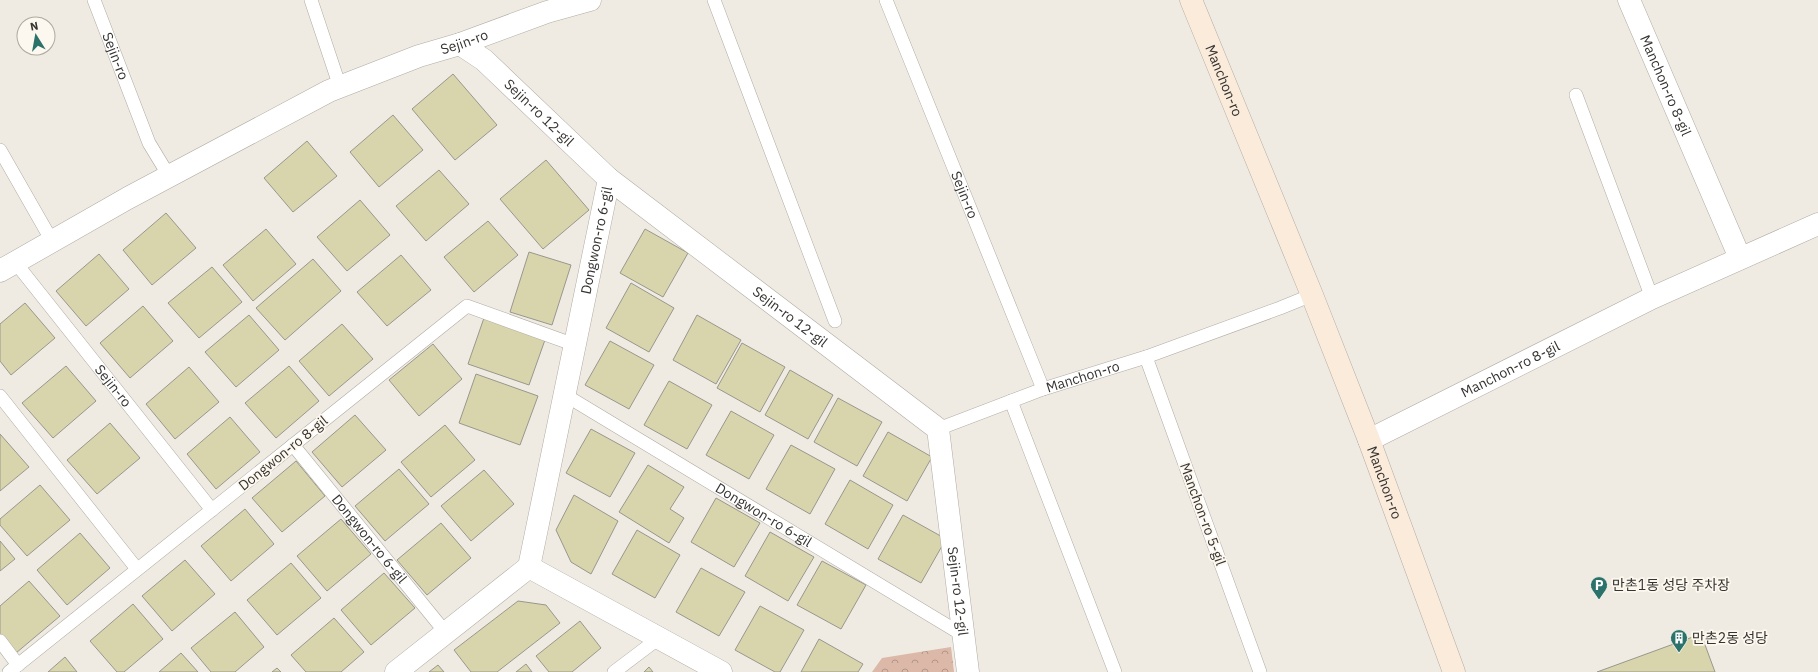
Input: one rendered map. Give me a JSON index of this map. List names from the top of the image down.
{
  "streets": {
    "main road": ["Manchon-ro"],
    "street": [
      "Sejin-ro",
      "Manchon-ro 8-gil",
      "Sejin-ro 12-gil",
      "Dongwon-ro 6-gil"
    ],
    "lane": ["Dongwon-ro 8-gil", "Manchon-ro 5-gil"]
  },
  "crossings": [
    ["Sejin-ro", "Manchon-ro"],
    ["Sejin-ro", "Sejin-ro 12-gil"],
    ["Sejin-ro", "Dongwon-ro 8-gil"],
    ["Manchon-ro", "Manchon-ro 8-gil"],
    ["Manchon-ro", "Sejin-ro 12-gil"],
    ["Manchon-ro", "Manchon-ro 5-gil"],
    ["Sejin-ro 12-gil", "Dongwon-ro 6-gil"],
    ["Dongwon-ro 6-gil", "Dongwon-ro 8-gil"]
  ],
  "places": {
    "parking": ["만촌1동 성당 주차장"],
    "building": ["만촌2동 성당"]
  },
  "north": "top"
}
